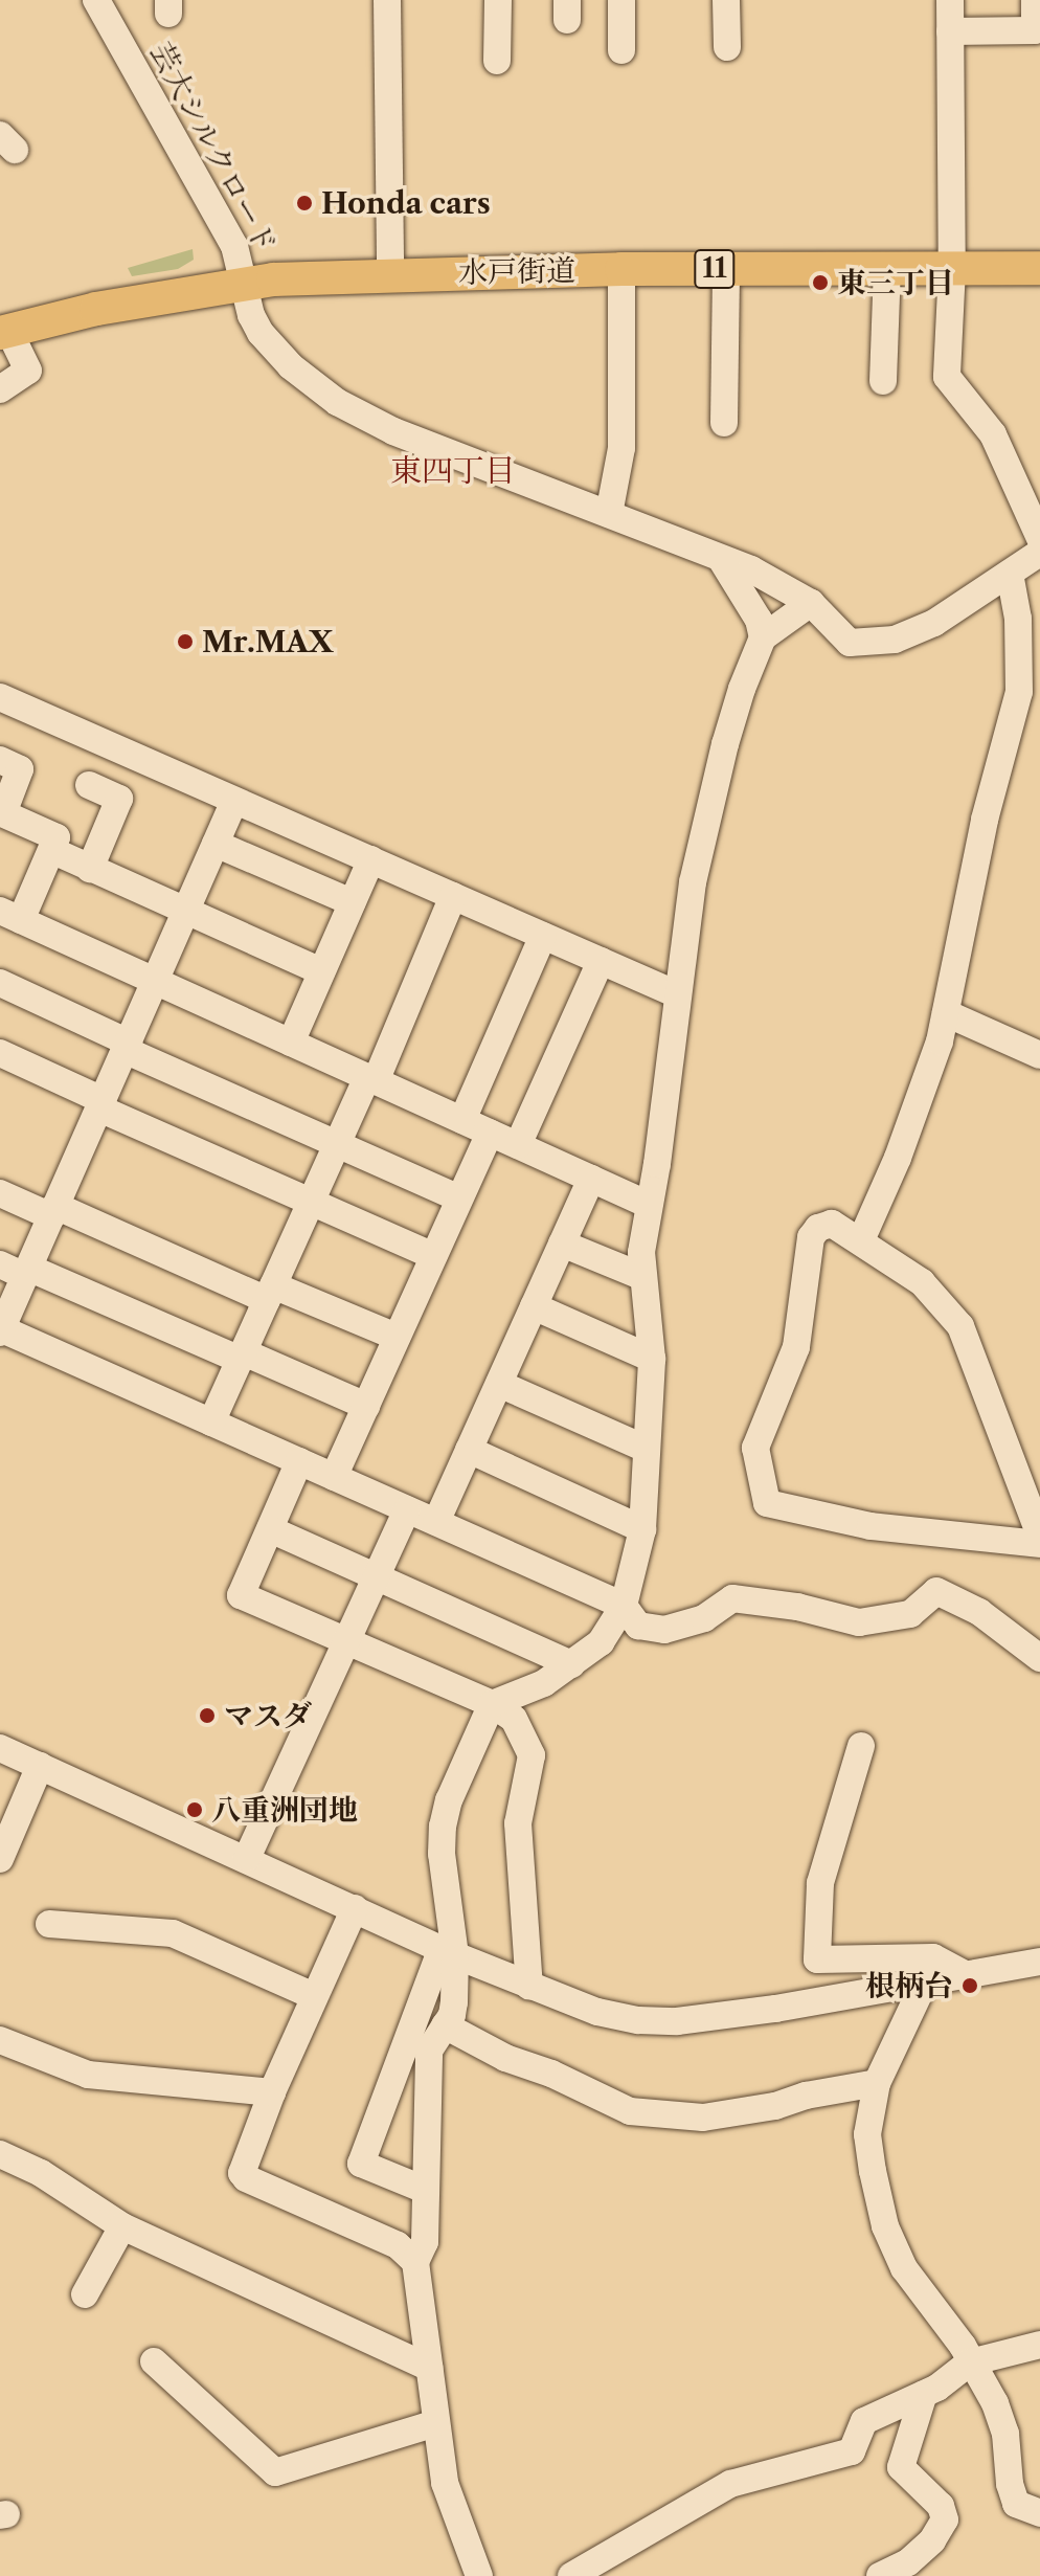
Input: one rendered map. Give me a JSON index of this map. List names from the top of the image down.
{
  "streets": {
    "main road": ["11", "水戸街道"],
    "street": ["芸大シルクロード"]
  },
  "crossings": [
    ["芸大シルクロード", "水戸街道"]
  ],
  "districts": ["東四丁目"],
  "places": [
    "Honda cars",
    "東三丁目",
    "Mr.MAX",
    "マスダ",
    "八重洲団地",
    "根柄台"
  ]
}
